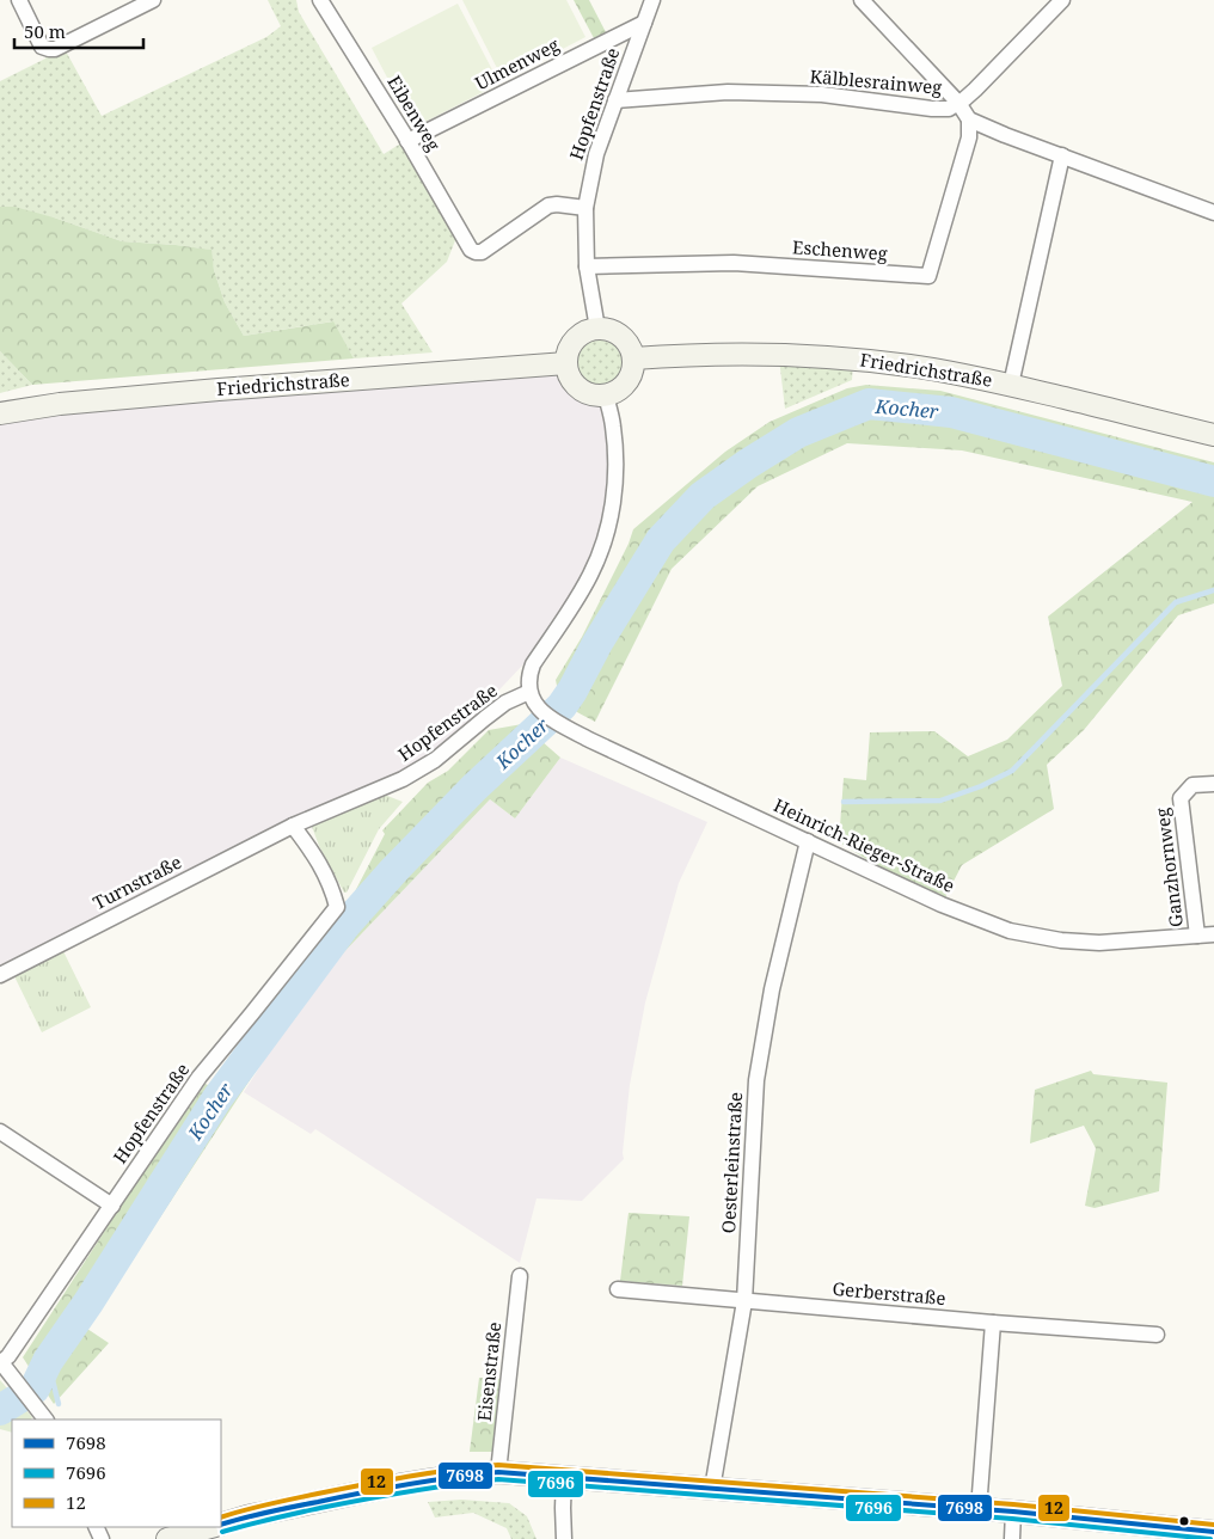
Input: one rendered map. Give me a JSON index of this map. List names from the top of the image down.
{
  "streets": {
    "main road": ["Friedrichstraße"],
    "street": [
      "Ulmenweg",
      "Kälblesrainweg",
      "Hopfenstraße",
      "Eibenweg",
      "Eschenweg",
      "Heinrich-Rieger-Straße",
      "Ganzhornweg",
      "Turnstraße",
      "Oesterleinstraße",
      "Gerberstraße",
      "Eisenstraße"
    ]
  },
  "crossings": [
    ["Ulmenweg", "Hopfenstraße"],
    ["Ulmenweg", "Eibenweg"],
    ["Kälblesrainweg", "Hopfenstraße"],
    ["Kälblesrainweg", "Eschenweg"],
    ["Hopfenstraße", "Eibenweg"],
    ["Hopfenstraße", "Eschenweg"],
    ["Hopfenstraße", "Friedrichstraße"],
    ["Hopfenstraße", "Heinrich-Rieger-Straße"],
    ["Hopfenstraße", "Turnstraße"],
    ["Heinrich-Rieger-Straße", "Ganzhornweg"],
    ["Heinrich-Rieger-Straße", "Oesterleinstraße"],
    ["Oesterleinstraße", "Gerberstraße"]
  ],
  "water": ["Kocher"],
  "lines": ["transit line 12", "transit line 7698", "transit line 7696"],
  "legend": ["7698", "7696", "12"],
  "scale_bar": "50 m"
}
